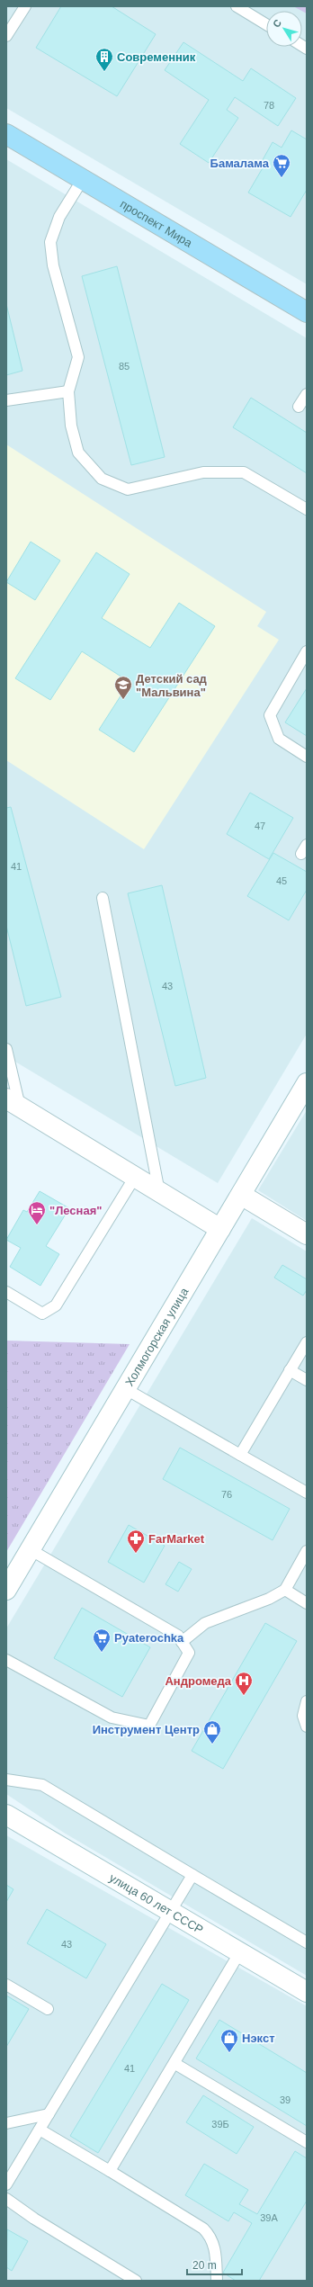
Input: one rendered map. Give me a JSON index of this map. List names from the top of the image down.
{
  "streets": {
    "main road": ["проспект Мира"],
    "street": ["Холмогорская улица", "улица 60 лет СССР"]
  },
  "places": {
    "building": ["Современник"],
    "supermarket": ["Бамалама", "Pyaterochka"],
    "school or university": ["Детский сад \"Мальвина\""],
    "hotel": ["\"Лесная\""],
    "pharmacy": ["FarMarket"],
    "hospital": ["Андромеда"],
    "shop": ["Инструмент Центр", "Нэкст"]
  },
  "house_numbers": [
    "78",
    "85",
    "47",
    "41",
    "45",
    "43",
    "76",
    "43",
    "41",
    "39",
    "39Б",
    "39А"
  ],
  "scale_bar": "20 m",
  "north": "top left"
}
